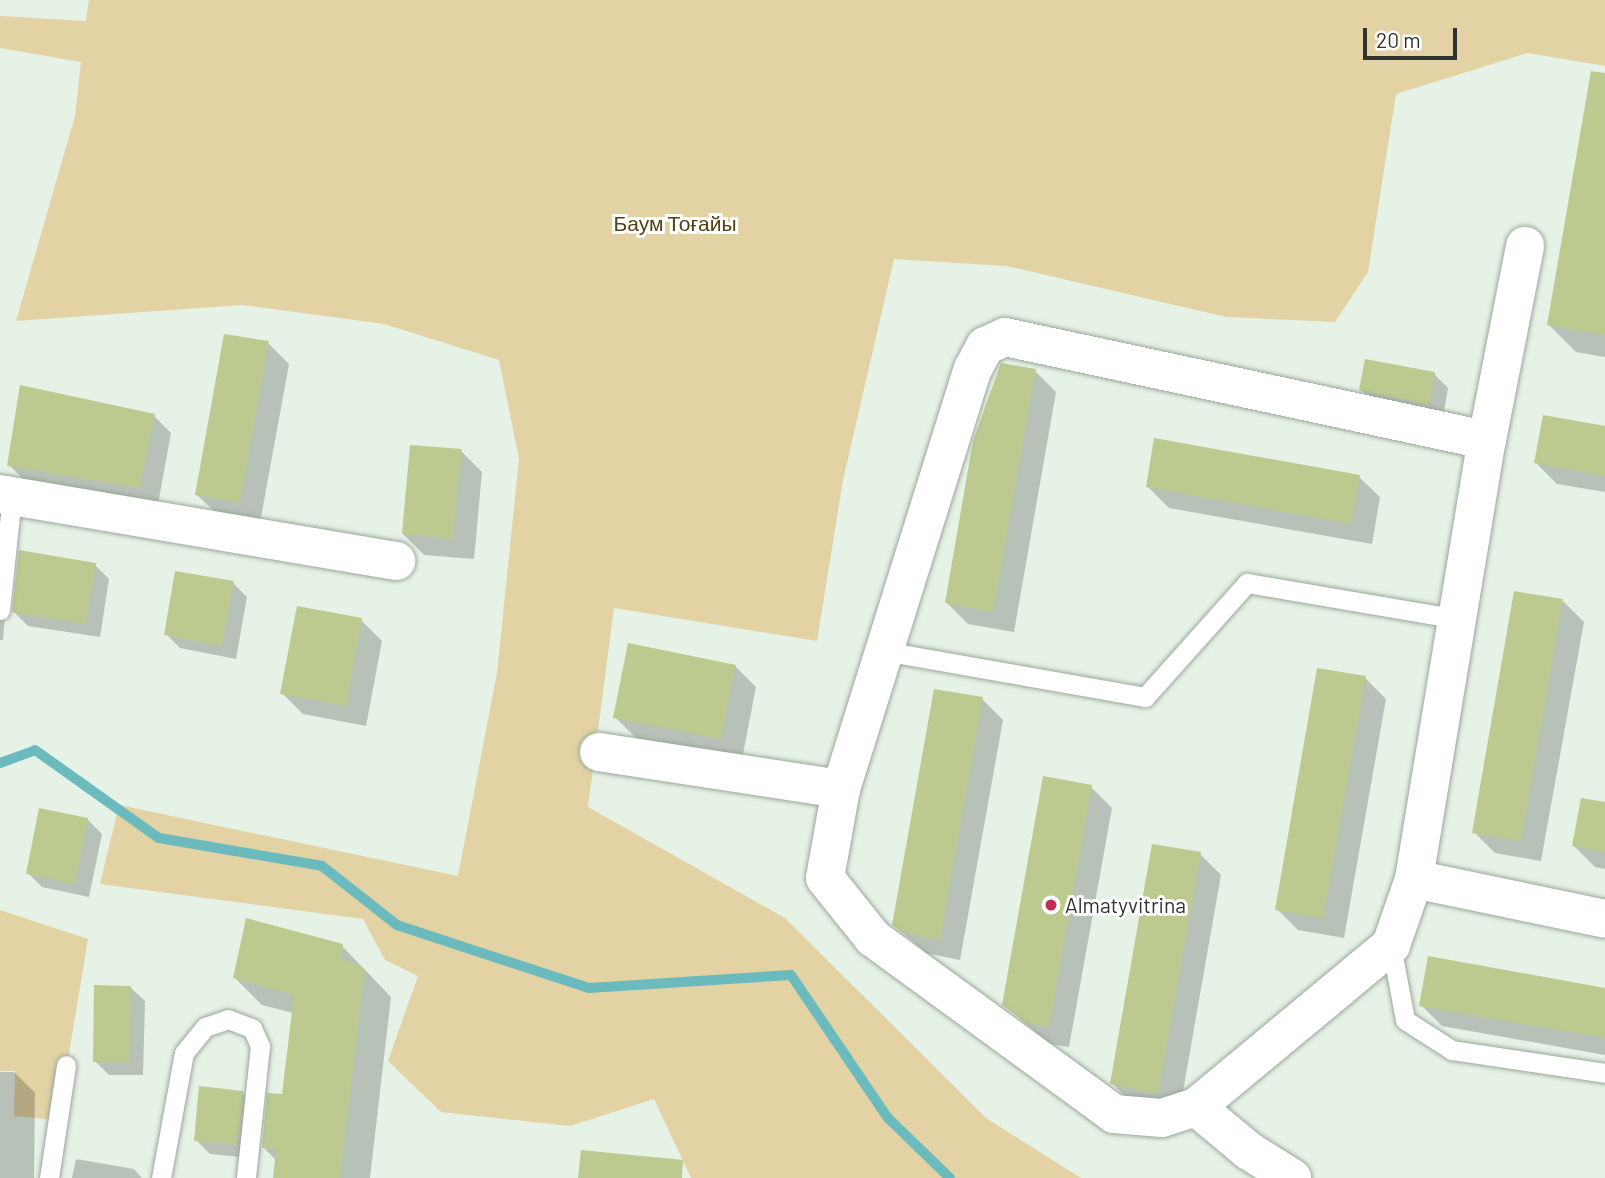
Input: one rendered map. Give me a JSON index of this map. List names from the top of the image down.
{
  "parks": ["Баум Тоғайы"],
  "places": ["Almatyvitrina"],
  "scale_bar": "20 m"
}
